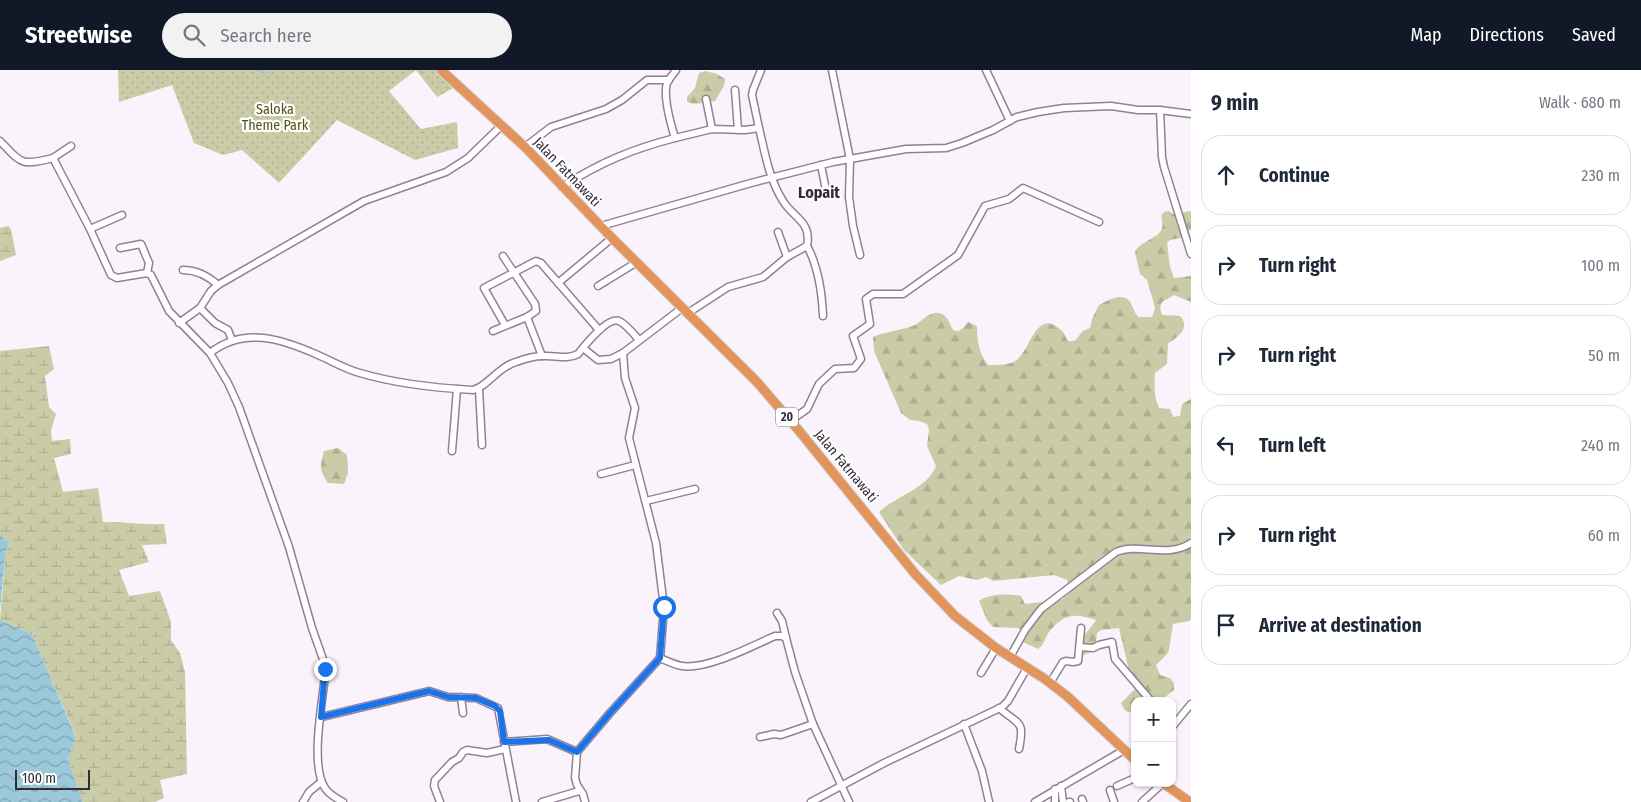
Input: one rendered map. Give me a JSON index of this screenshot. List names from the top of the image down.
{
  "streets": {
    "highway": ["Jalan Fatmawati", "20"]
  },
  "districts": ["Lopait"],
  "parks": ["Saloka Theme Park"],
  "scale_bar": "100 m",
  "page": {
    "header": "Streetwise",
    "search": "Search here",
    "nav": ["Map", "Directions", "Saved"],
    "heading": ["9 min", "Walk · 680 m"],
    "list": [
      ["Continue", "230 m"],
      ["Turn right", "100 m"],
      ["Turn right", "50 m"],
      ["Turn left", "240 m"],
      ["Turn right", "60 m"],
      "Arrive at destination"
    ],
    "map_buttons": ["+", "−"],
    "scale": "100 m"
  }
}
